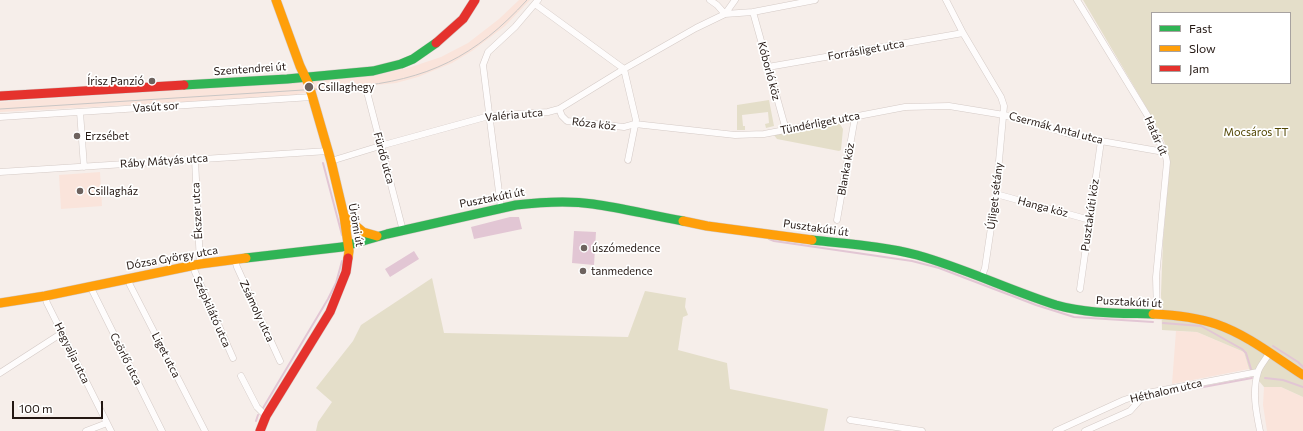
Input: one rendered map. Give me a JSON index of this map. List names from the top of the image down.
{
  "streets": {
    "street": [
      "Forrásliget utca",
      "Szentendrei út",
      "Kóborló köz",
      "Vasút sor",
      "Valéria utca",
      "Tündérliget utca",
      "Róza köz",
      "Csermák Antal utca",
      "Határ út",
      "Fürdő utca",
      "Ráby Mátyás utca",
      "Blanka köz",
      "Újliget sétány",
      "Pusztakúti út",
      "Hanga köz",
      "Ékszer utca",
      "Pusztakúti köz",
      "Ürömi út",
      "Dózsa György utca",
      "Zsámoly utca",
      "Szépkilátó utca",
      "Hegyalja utca",
      "Liget utca",
      "Csörlő utca",
      "Héthalom utca"
    ]
  },
  "crossings": [
    ["Forrásliget utca", "Kóborló köz"],
    ["Forrásliget utca", "Csermák Antal utca"],
    ["Szentendrei út", "Ürömi út"],
    ["Kóborló köz", "Tündérliget utca"],
    ["Vasút sor", "Ürömi út"],
    ["Valéria utca", "Róza köz"],
    ["Valéria utca", "Fürdő utca"],
    ["Valéria utca", "Ürömi út"],
    ["Tündérliget utca", "Róza köz"],
    ["Tündérliget utca", "Csermák Antal utca"],
    ["Tündérliget utca", "Blanka köz"],
    ["Tündérliget utca", "Újliget sétány"],
    ["Csermák Antal utca", "Határ út"],
    ["Csermák Antal utca", "Újliget sétány"],
    ["Csermák Antal utca", "Pusztakúti köz"],
    ["Határ út", "Pusztakúti út"],
    ["Ráby Mátyás utca", "Ékszer utca"],
    ["Ráby Mátyás utca", "Ürömi út"],
    ["Újliget sétány", "Pusztakúti út"],
    ["Újliget sétány", "Hanga köz"],
    ["Pusztakúti út", "Ürömi út"],
    ["Pusztakúti út", "Dózsa György utca"],
    ["Hanga köz", "Pusztakúti köz"],
    ["Ékszer utca", "Dózsa György utca"],
    ["Ékszer utca", "Szépkilátó utca"],
    ["Ürömi út", "Dózsa György utca"],
    ["Dózsa György utca", "Zsámoly utca"],
    ["Dózsa György utca", "Szépkilátó utca"],
    ["Dózsa György utca", "Hegyalja utca"],
    ["Dózsa György utca", "Liget utca"],
    ["Dózsa György utca", "Csörlő utca"]
  ],
  "parks": ["Mocsáros TT"],
  "places": [
    "Írisz Panzió",
    "Csillaghegy",
    "Erzsébet",
    "Csillagház",
    "úszómedence",
    "tanmedence"
  ],
  "legend": ["Fast", "Slow", "Jam"],
  "scale_bar": "100 m"
}
